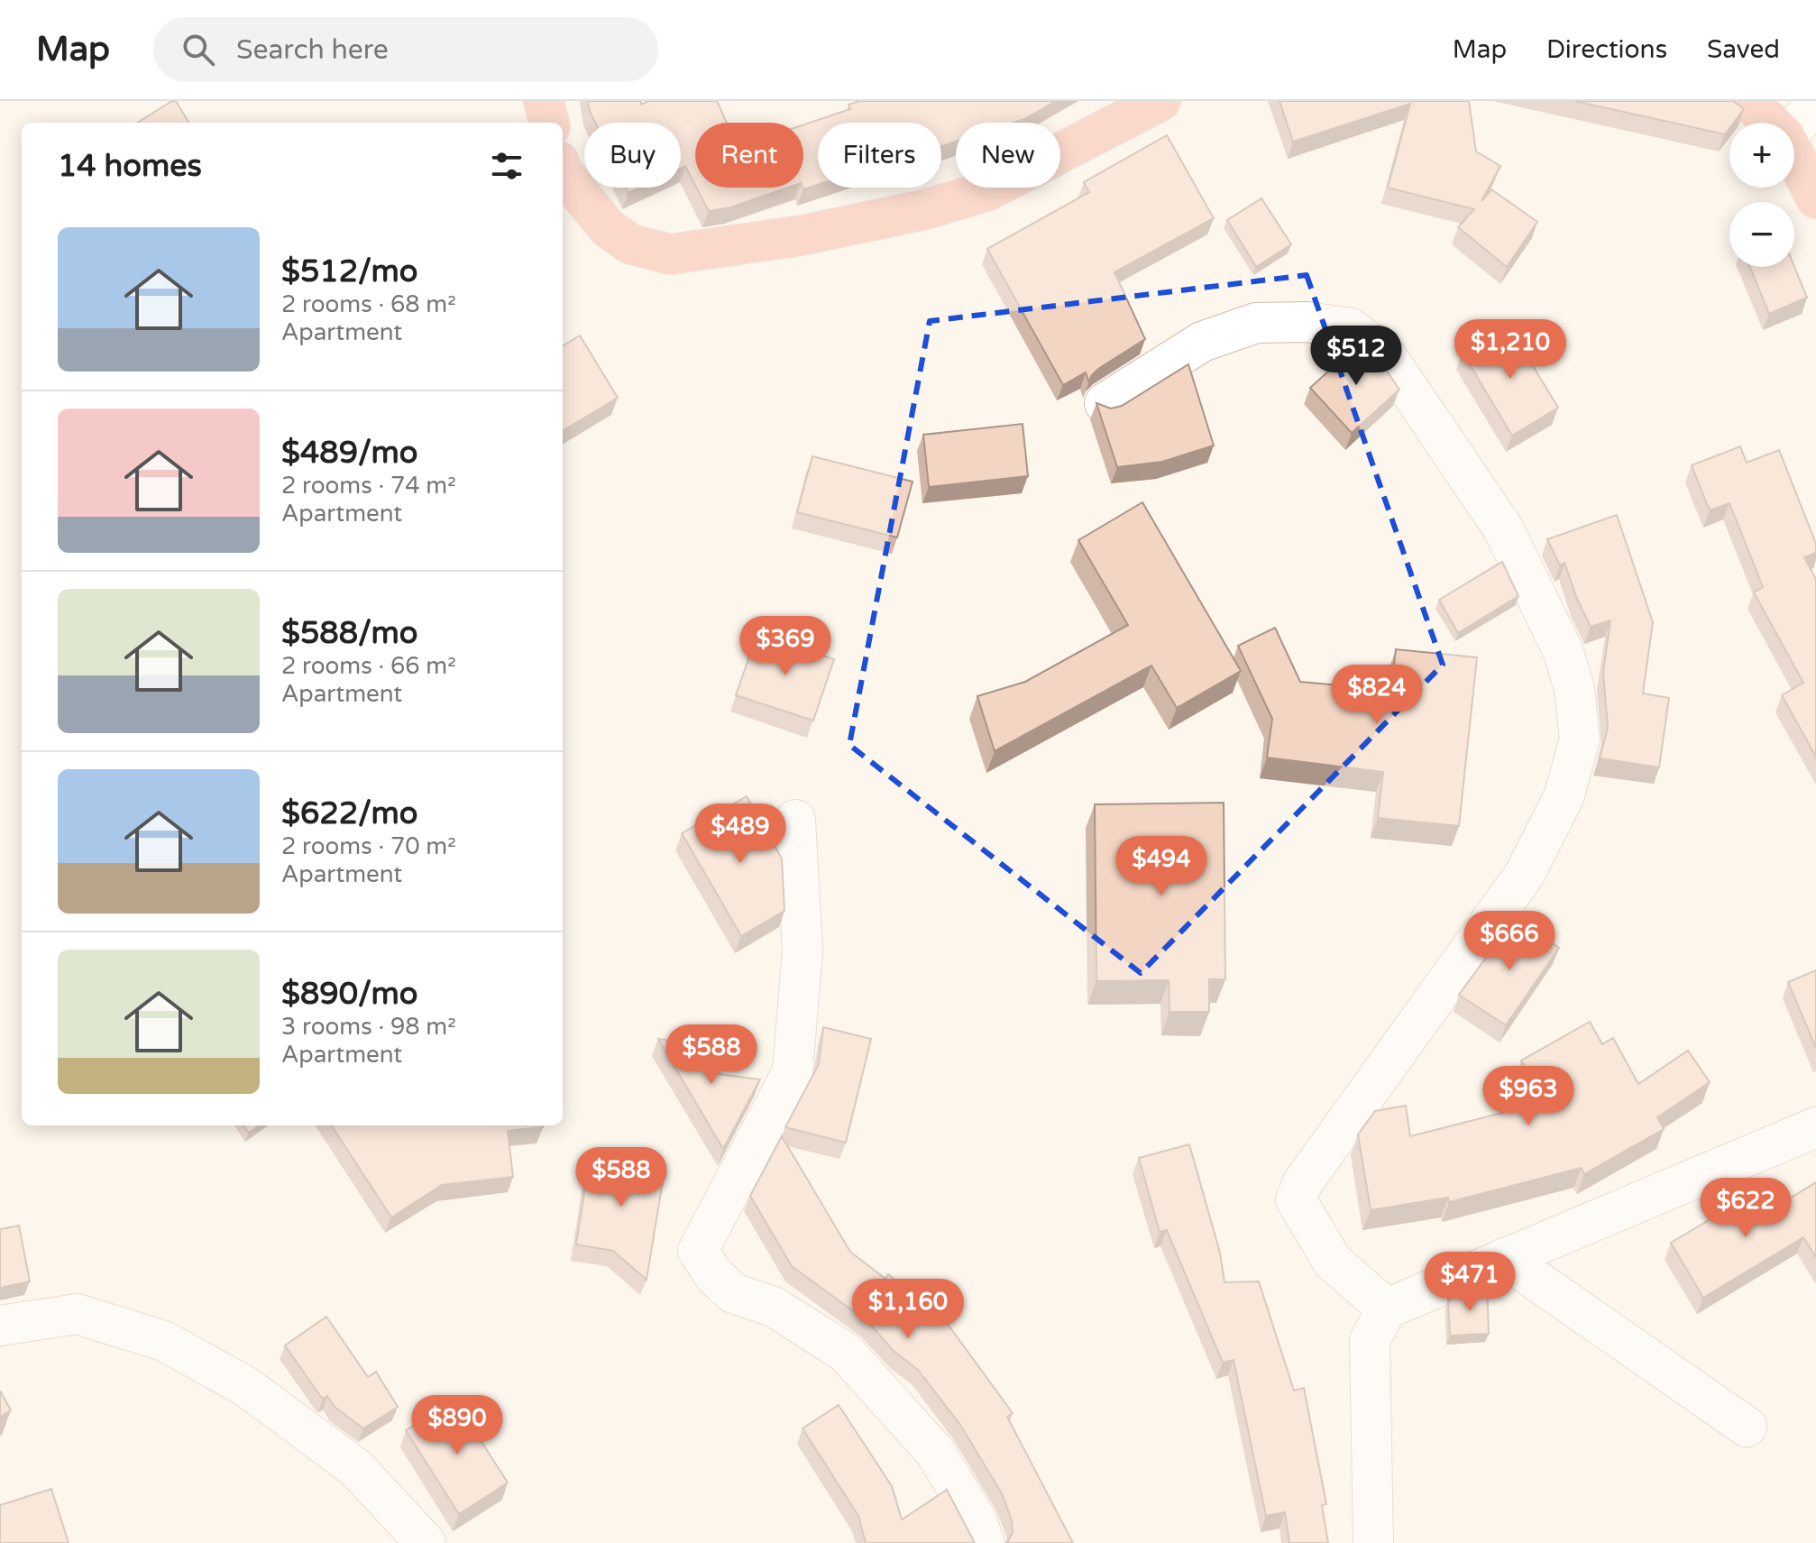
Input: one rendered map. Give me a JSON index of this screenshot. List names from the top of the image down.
{
  "page": {
    "header": "Map",
    "search": "Search here",
    "nav": ["Map", "Directions", "Saved"],
    "map_buttons": ["+", "−"],
    "chip": [
      "Buy",
      "Rent",
      "Filters",
      "New"
    ],
    "heading": "14 homes",
    "list": [
      {
        "name": "$512/mo",
        "note": "2 rooms · 68 m² · Apartment"
      },
      {
        "name": "$489/mo",
        "note": "2 rooms · 74 m² · Apartment"
      },
      {
        "name": "$588/mo",
        "note": "2 rooms · 66 m² · Apartment"
      },
      {
        "name": "$622/mo",
        "note": "2 rooms · 70 m² · Apartment"
      },
      {
        "name": "$890/mo",
        "note": "3 rooms · 98 m² · Apartment"
      }
    ],
    "price": [
      "$1,210",
      "$512",
      "$369",
      "$824",
      "$489",
      "$494",
      "$666",
      "$588",
      "$963",
      "$588",
      "$622",
      "$471",
      "$1,160",
      "$890"
    ]
  }
}
